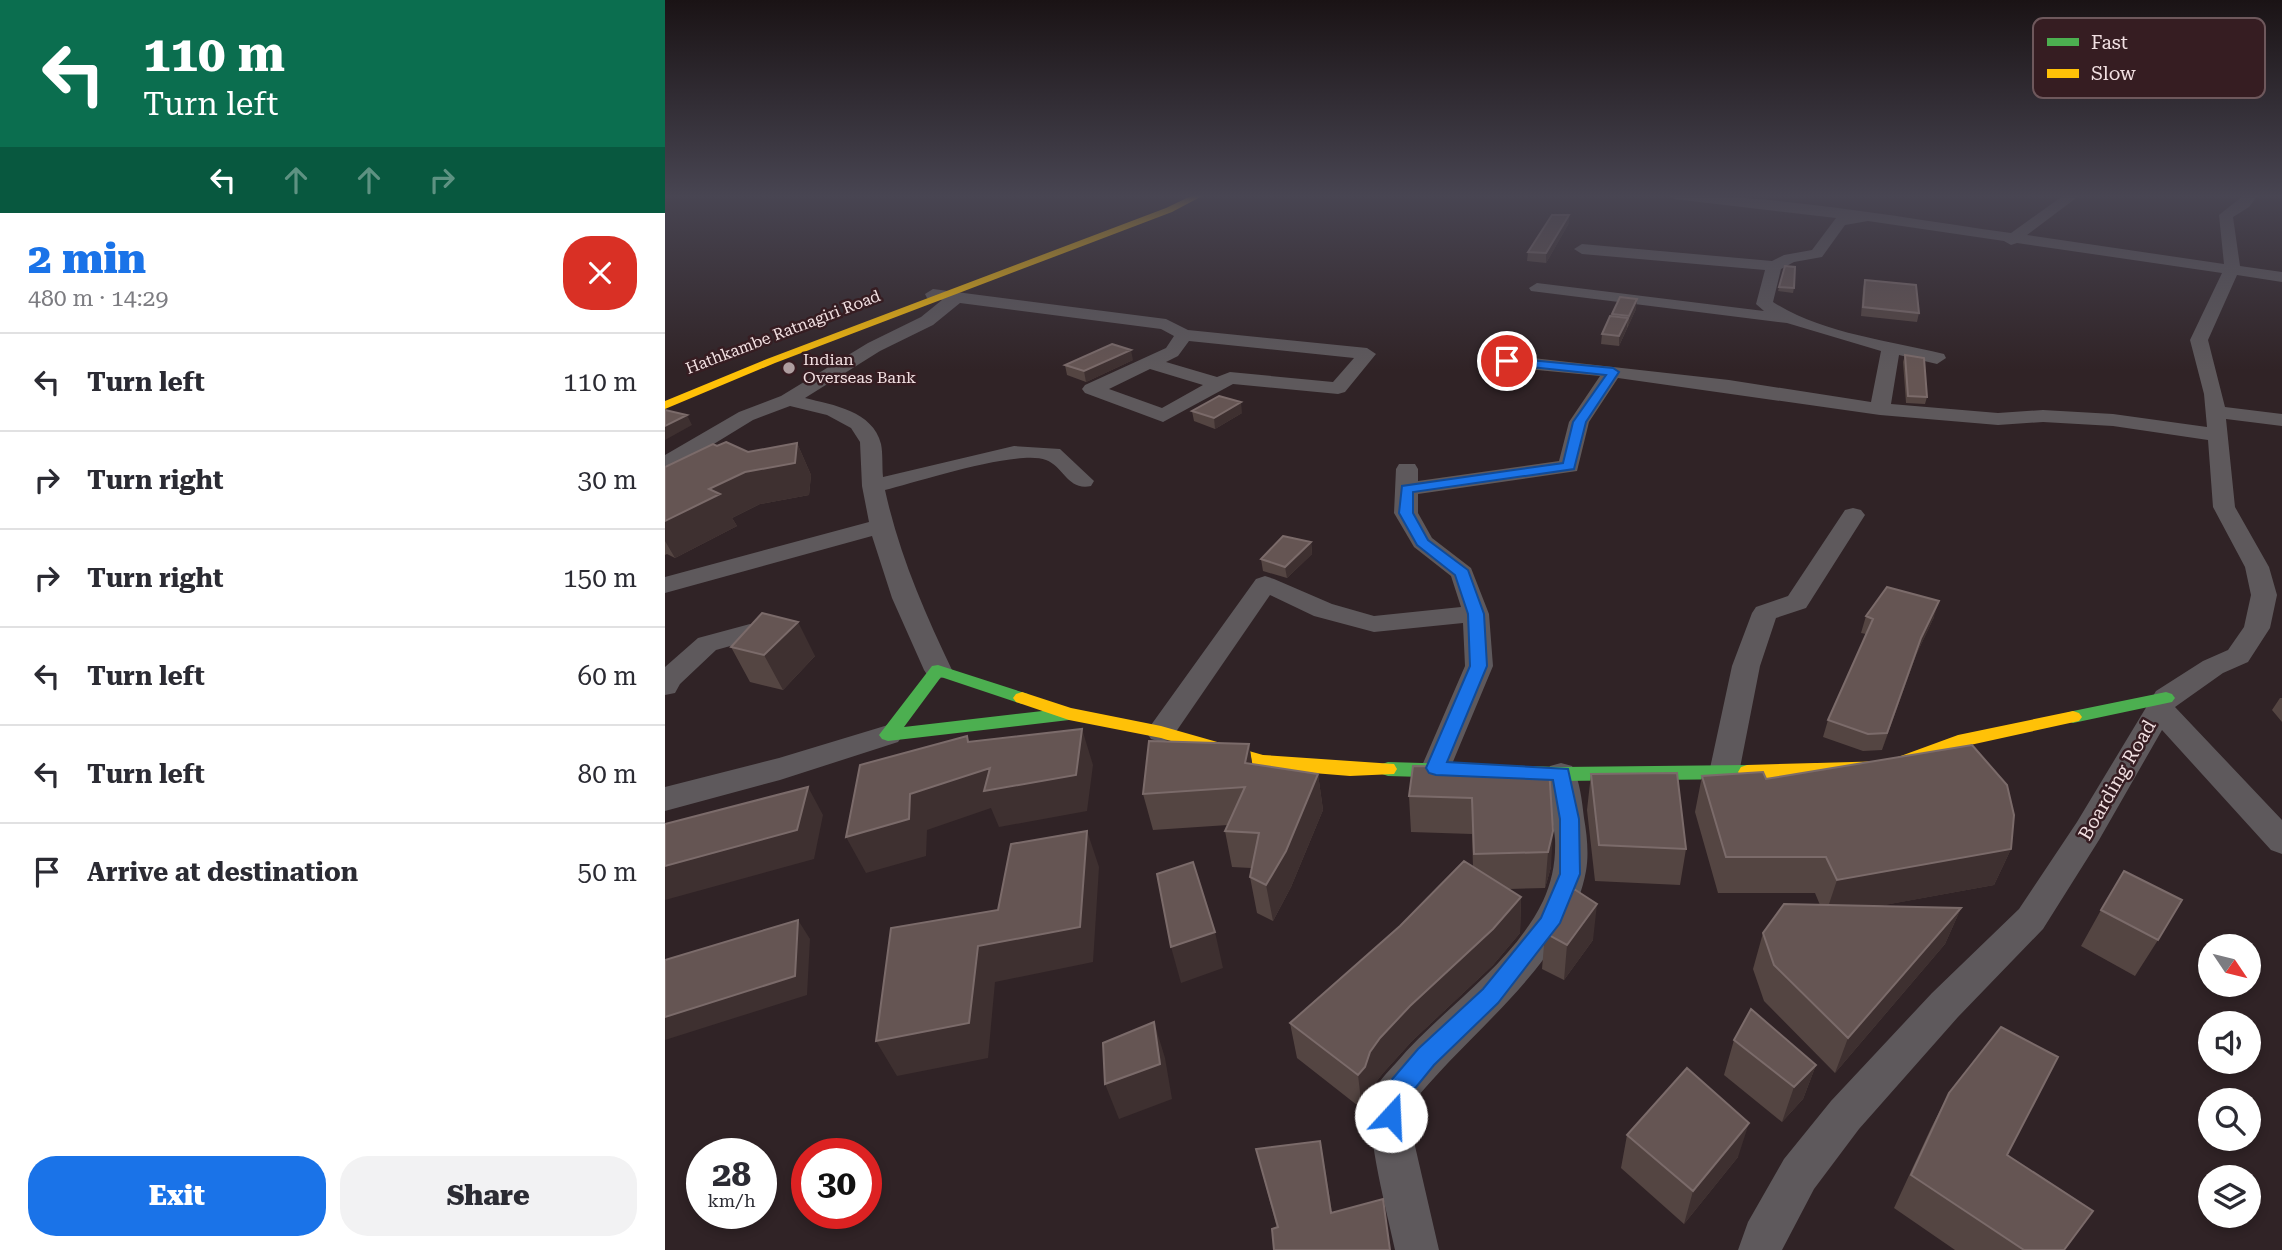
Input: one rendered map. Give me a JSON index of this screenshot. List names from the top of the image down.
{
  "streets": {
    "main road": ["Hathkambe Ratnagiri Road"],
    "street": ["Boarding Road"]
  },
  "places": ["Indian Overseas Bank"],
  "legend": ["Fast", "Slow"],
  "north": "bottom right",
  "page": {
    "turn": ["110 m", "Turn left"],
    "heading": ["2 min", "480 m · 14:29"],
    "list": [
      {
        "name": "Turn left",
        "value": "110 m"
      },
      {
        "name": "Turn right",
        "value": "30 m"
      },
      {
        "name": "Turn right",
        "value": "150 m"
      },
      {
        "name": "Turn left",
        "value": "60 m"
      },
      {
        "name": "Turn left",
        "value": "80 m"
      },
      {
        "name": "Arrive at destination",
        "value": "50 m"
      }
    ],
    "speed": "28 km/h",
    "limit": "30",
    "buttons": ["Exit", "Share"]
  }
}
